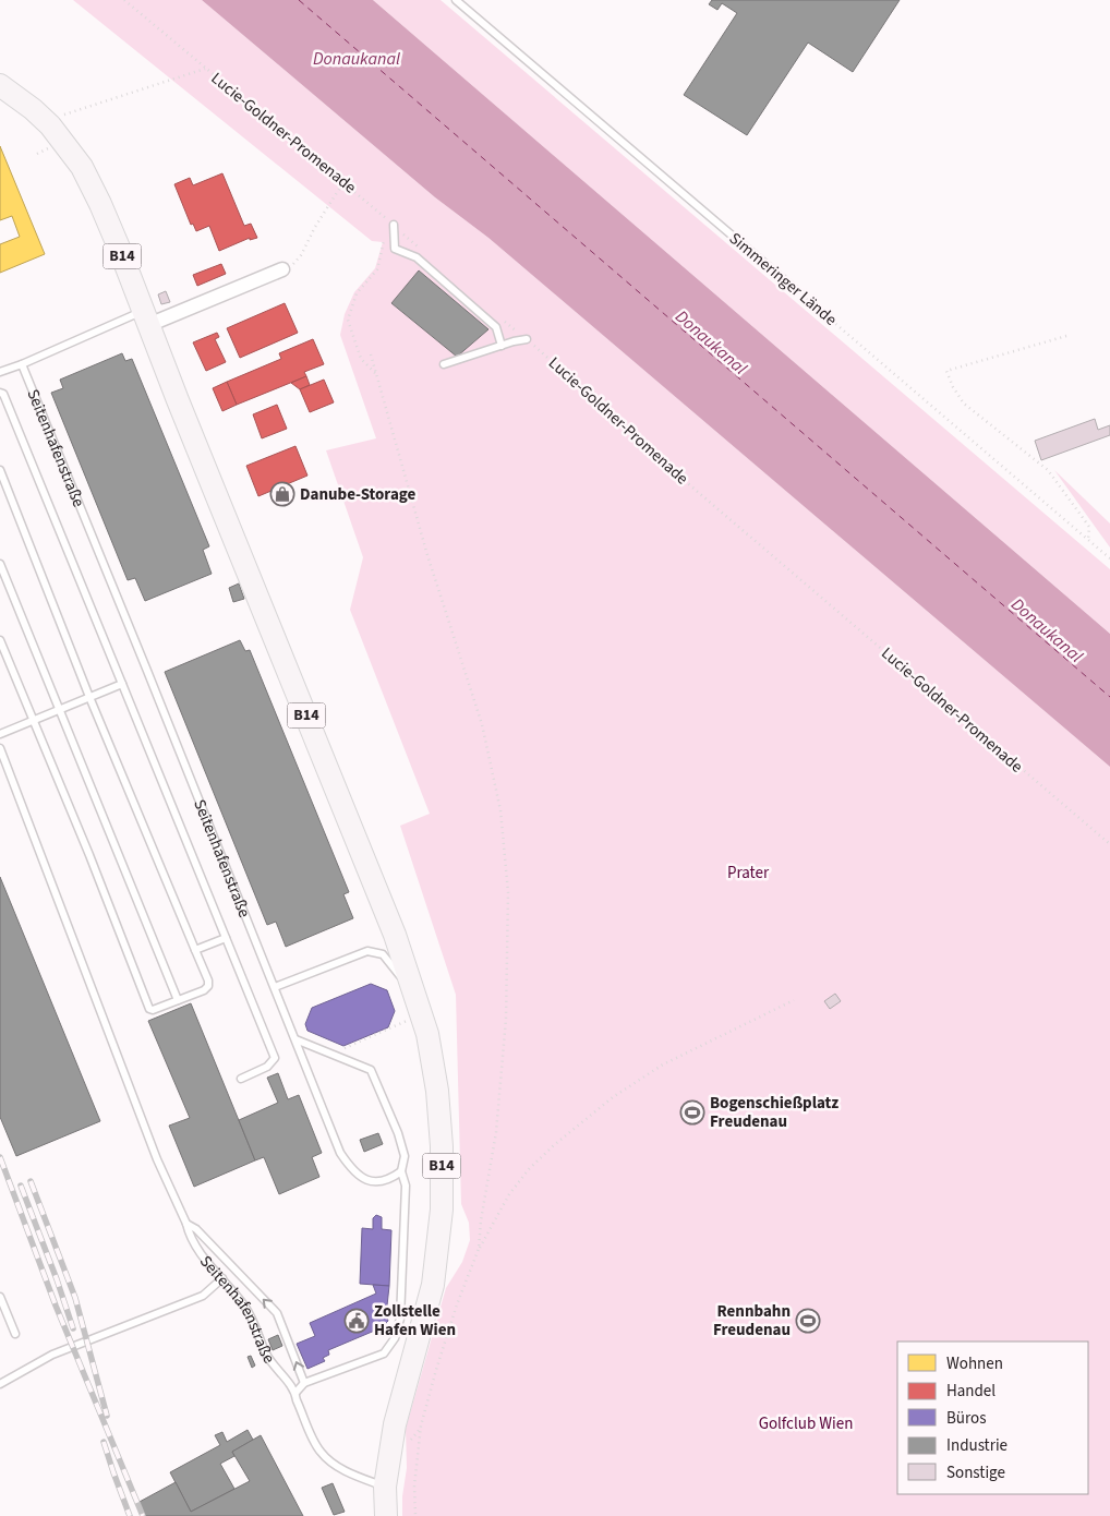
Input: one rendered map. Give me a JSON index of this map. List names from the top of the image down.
{
  "streets": {
    "main road": ["B14"],
    "lane": ["Simmeringer Lände", "Seitenhafenstraße"],
    "path": ["Lucie-Goldner-Promenade"]
  },
  "crossings": [
    ["B14", "Seitenhafenstraße"]
  ],
  "water": ["Donaukanal"],
  "parks": ["Prater", "Golfclub Wien"],
  "places": {
    "shop": ["Danube-Storage"],
    "sports": ["Bogenschießplatz Freudenau", "Rennbahn Freudenau"],
    "public building": ["Zollstelle Hafen Wien"]
  },
  "legend": [
    "Wohnen",
    "Handel",
    "Büros",
    "Industrie",
    "Sonstige"
  ]
}
